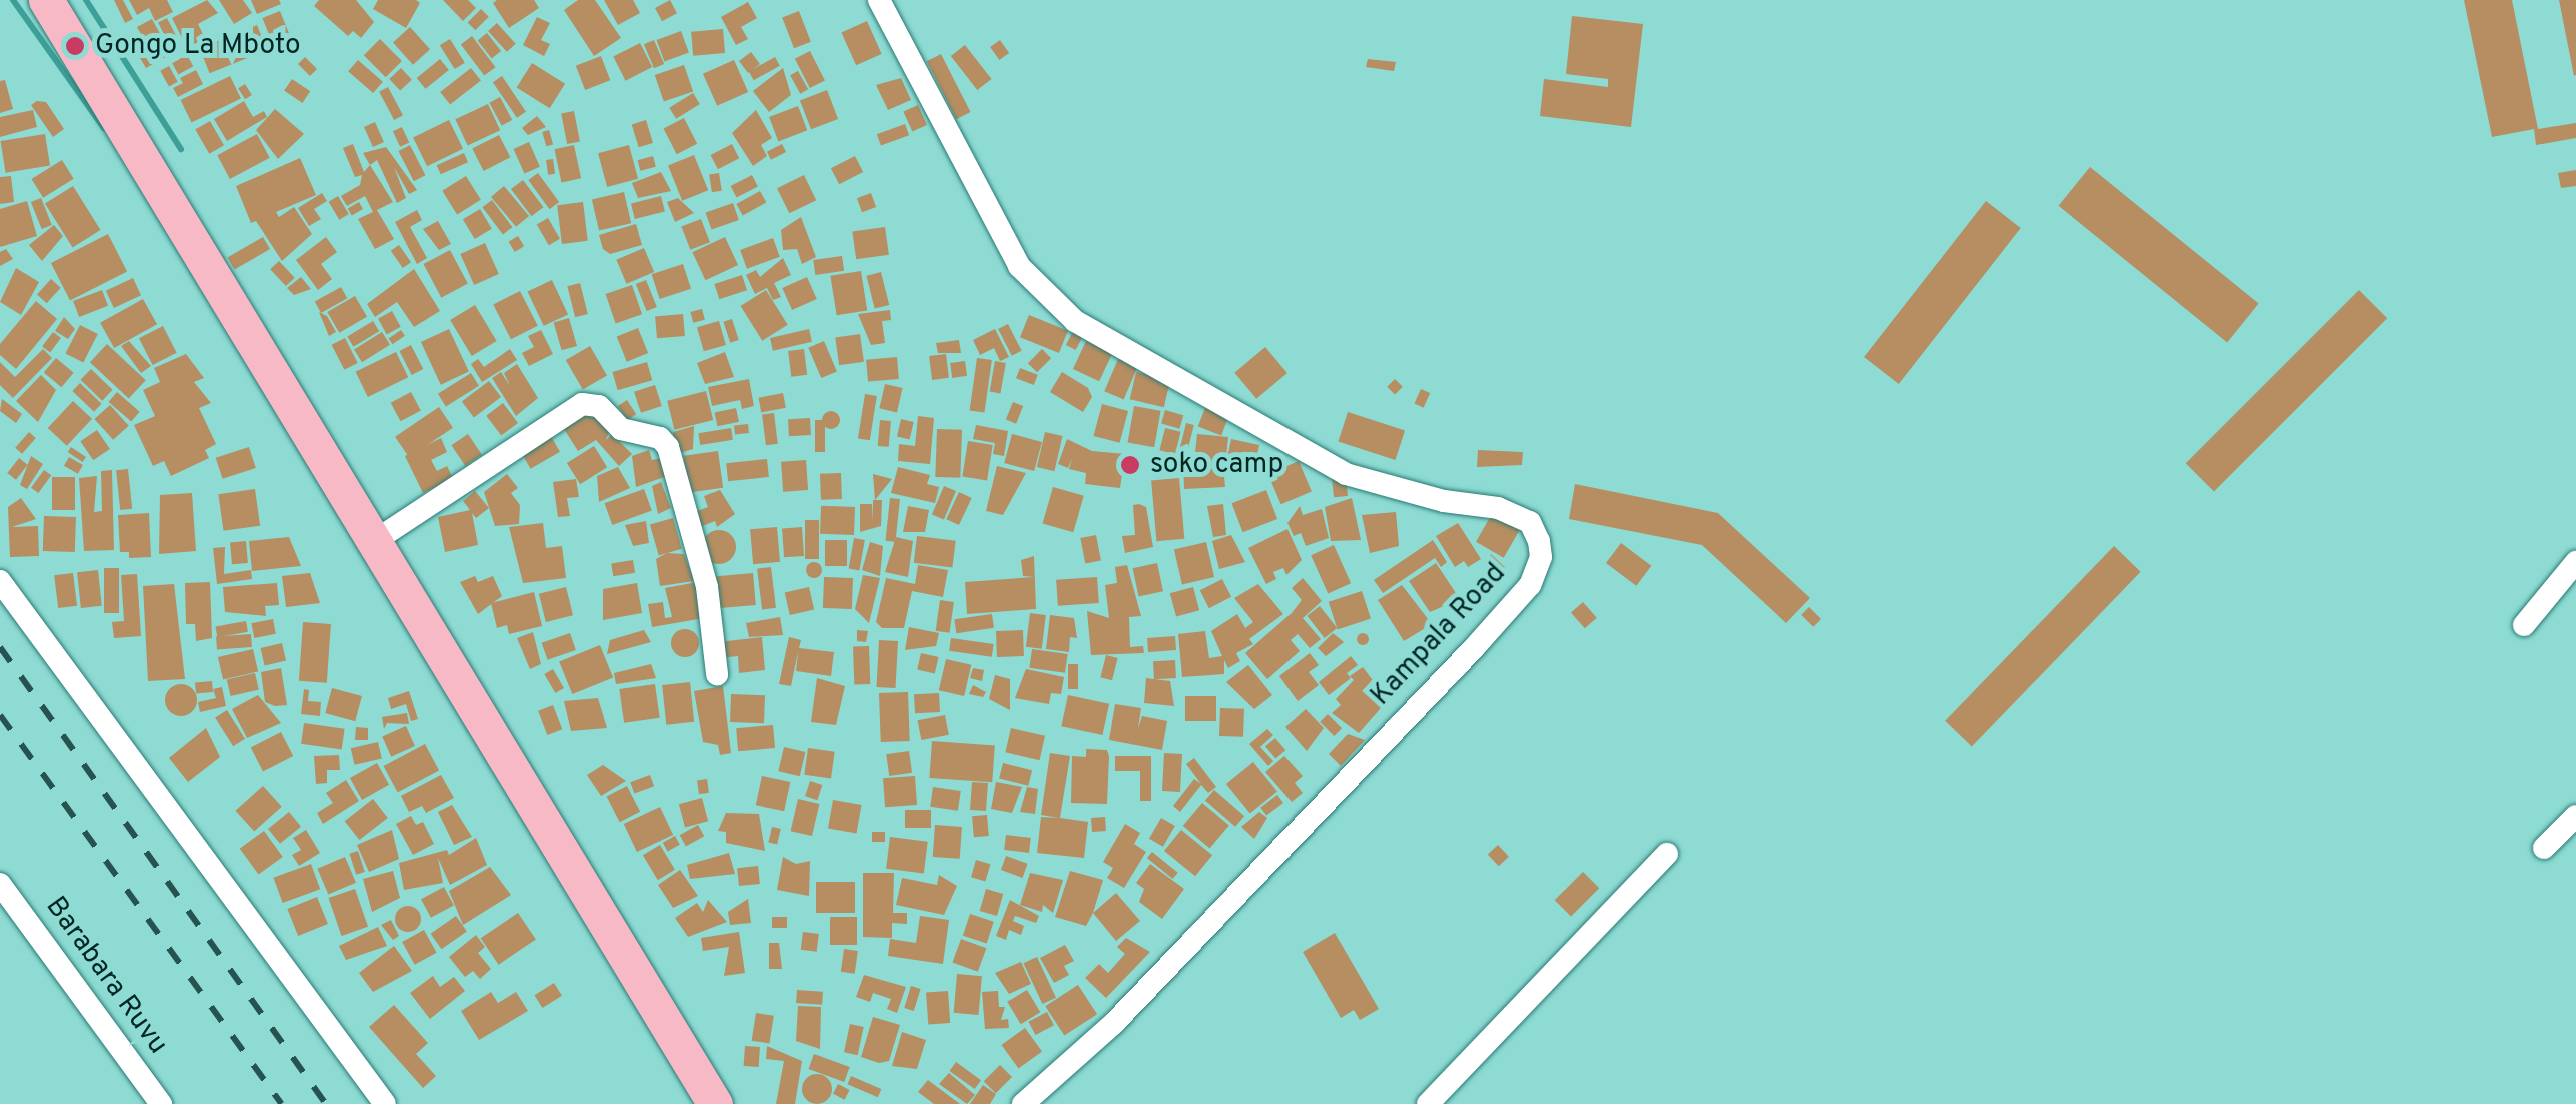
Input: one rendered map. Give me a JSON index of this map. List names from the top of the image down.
{
  "streets": {
    "street": ["Kampala Road", "Barabara Ruvu"]
  },
  "places": ["Gongo La Mboto", "soko camp"]
}
